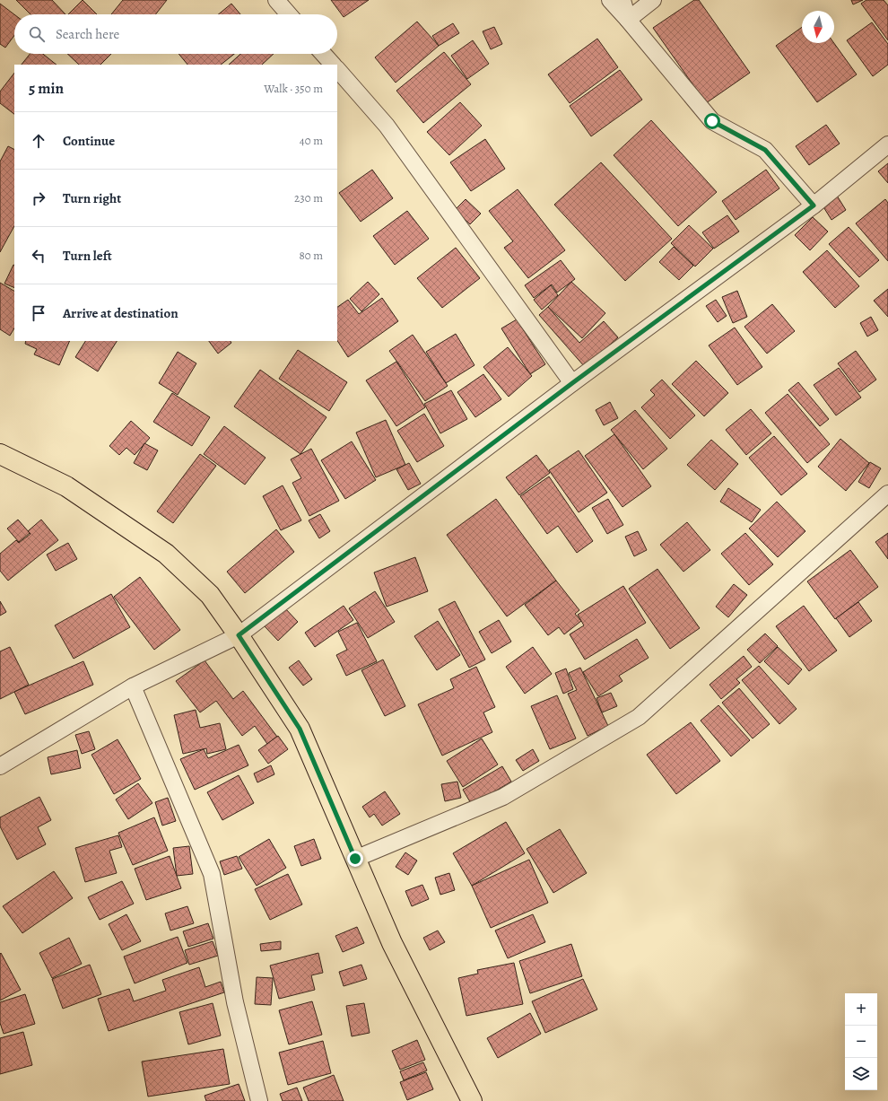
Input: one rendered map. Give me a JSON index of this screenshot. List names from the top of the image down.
{
  "north": "bottom",
  "page": {
    "search": "Search here",
    "heading": ["5 min", "Walk · 350 m"],
    "list": [
      ["Continue", "40 m"],
      ["Turn right", "230 m"],
      ["Turn left", "80 m"],
      "Arrive at destination"
    ],
    "map_buttons": ["+", "−"]
  }
}
